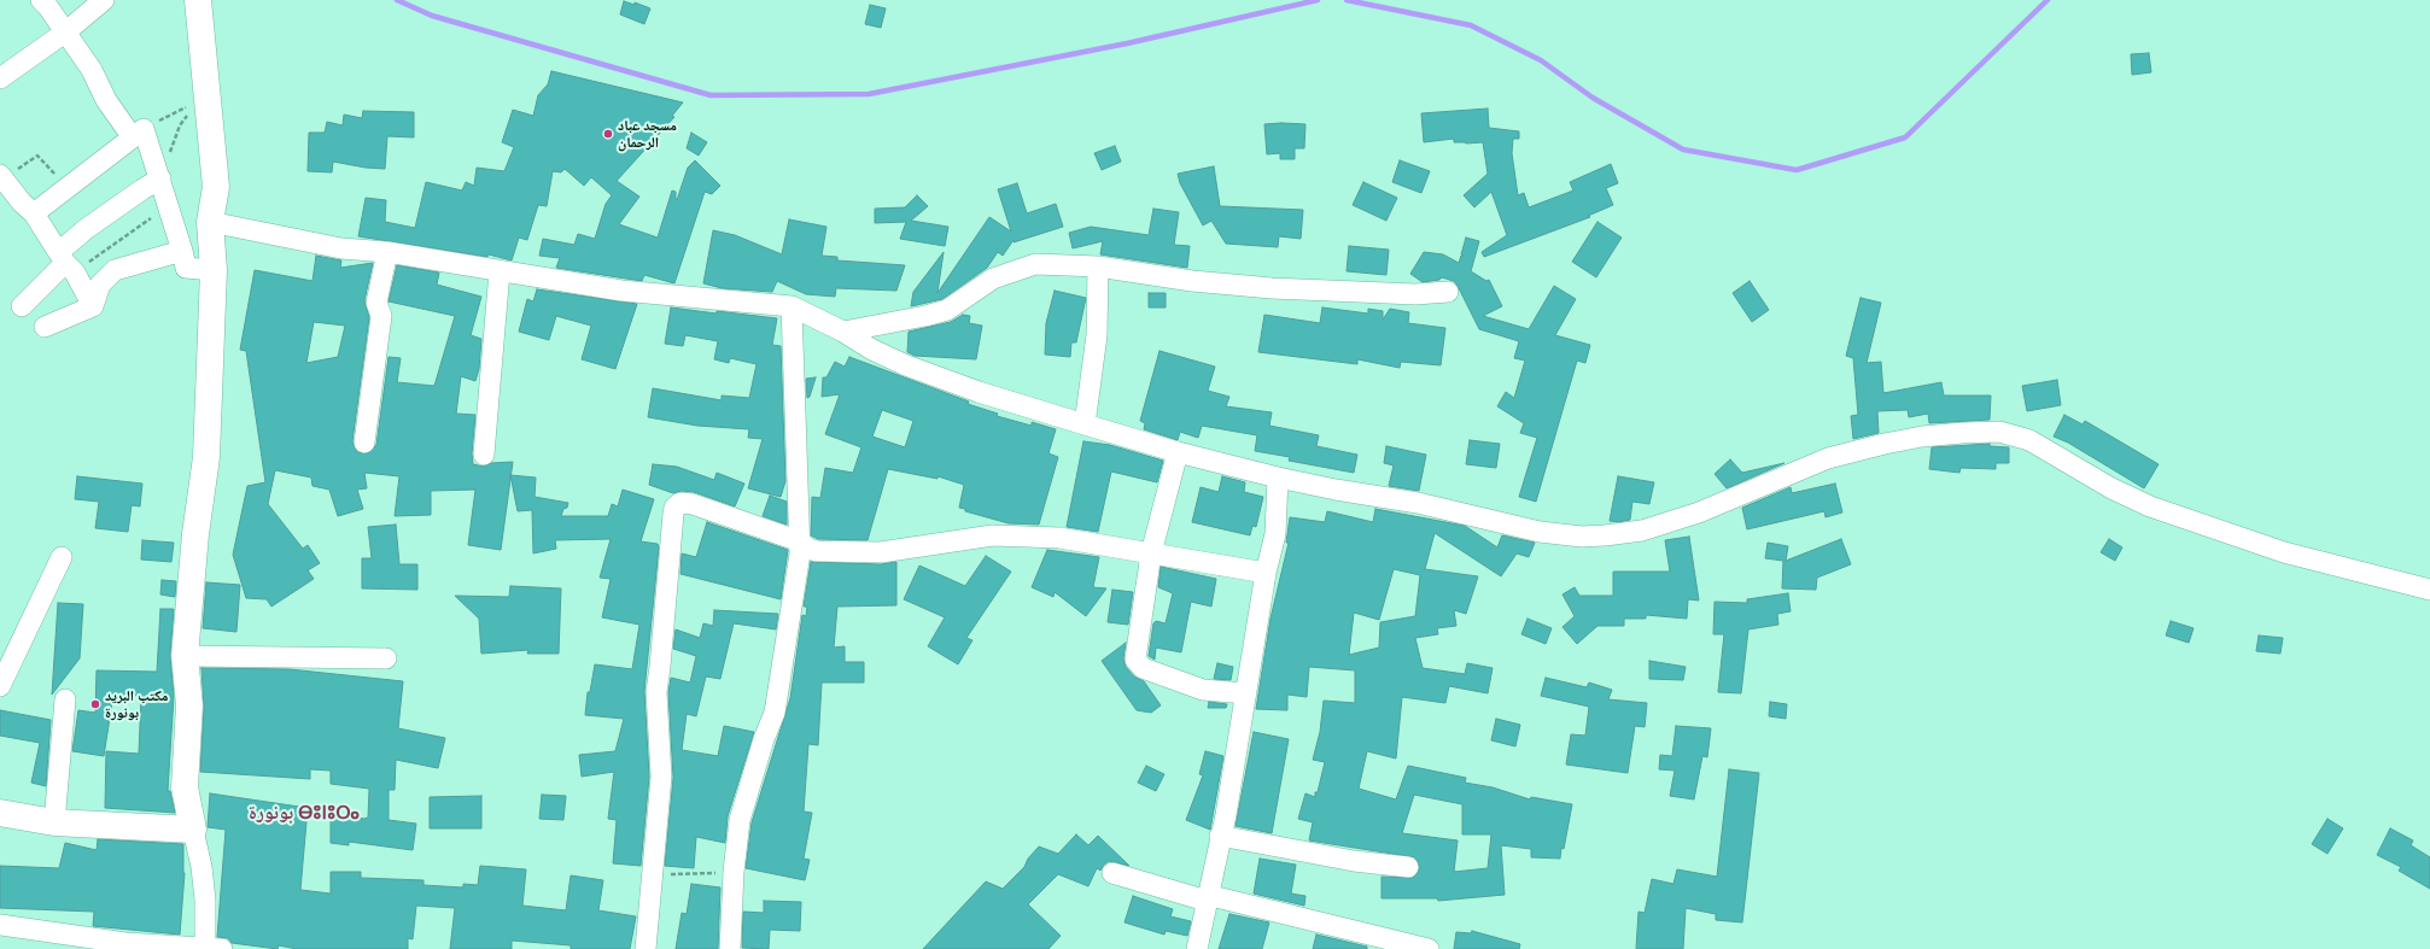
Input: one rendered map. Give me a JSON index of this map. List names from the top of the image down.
{
  "districts": ["بونورة ⴱⵓⵏⵓⵔⴰ"],
  "places": ["مسجد عباد الرحمان", "مكتب البريد بونورة"]
}
